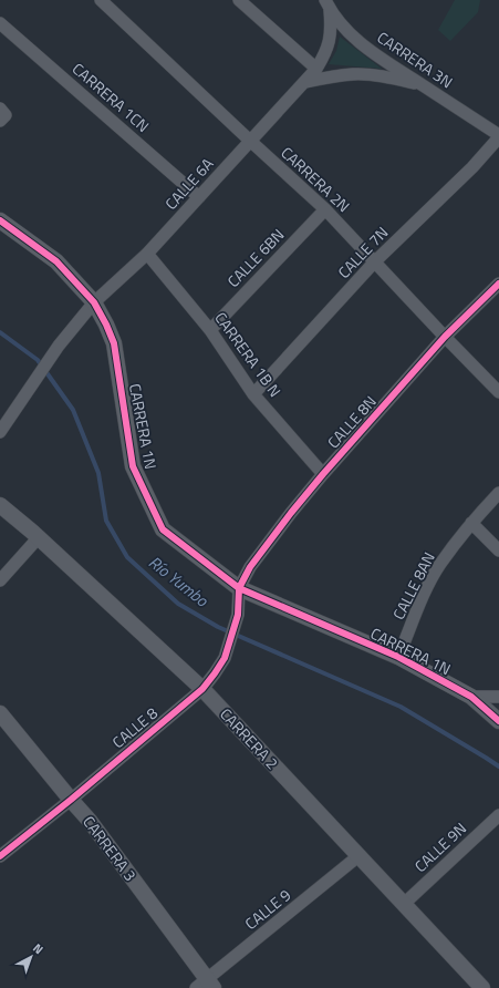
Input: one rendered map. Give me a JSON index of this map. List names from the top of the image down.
{
  "streets": {
    "street": [
      "CARRERA 3N",
      "CARRERA 1CN",
      "CARRERA 2N",
      "CALLE 6A",
      "CALLE 7N",
      "CALLE 6BN",
      "CARRERA 1B N",
      "CALLE 8N",
      "CARRERA 1N",
      "CALLE 8AN",
      "CALLE 8",
      "CARRERA 2",
      "CALLE 9N",
      "CARRERA 3",
      "CALLE 9"
    ]
  },
  "crossings": [
    ["CARRERA 3N", "CALLE 6A"],
    ["CARRERA 3N", "CALLE 7N"],
    ["CARRERA 1CN", "CALLE 6A"],
    ["CARRERA 2N", "CALLE 6A"],
    ["CARRERA 2N", "CALLE 7N"],
    ["CARRERA 2N", "CALLE 6BN"],
    ["CARRERA 2N", "CALLE 8N"],
    ["CALLE 6A", "CARRERA 1B N"],
    ["CALLE 6A", "CARRERA 1N"],
    ["CALLE 7N", "CARRERA 1B N"],
    ["CALLE 6BN", "CARRERA 1B N"],
    ["CARRERA 1B N", "CALLE 8N"],
    ["CALLE 8N", "CARRERA 1N"],
    ["CALLE 8N", "CALLE 8"],
    ["CARRERA 1N", "CALLE 8AN"],
    ["CARRERA 1N", "CALLE 8"],
    ["CALLE 8", "CARRERA 2"],
    ["CALLE 8", "CARRERA 3"],
    ["CARRERA 2", "CALLE 9N"],
    ["CARRERA 2", "CALLE 9"],
    ["CARRERA 3", "CALLE 9"]
  ],
  "water": ["Río Yumbo"],
  "north": "top right"
}
